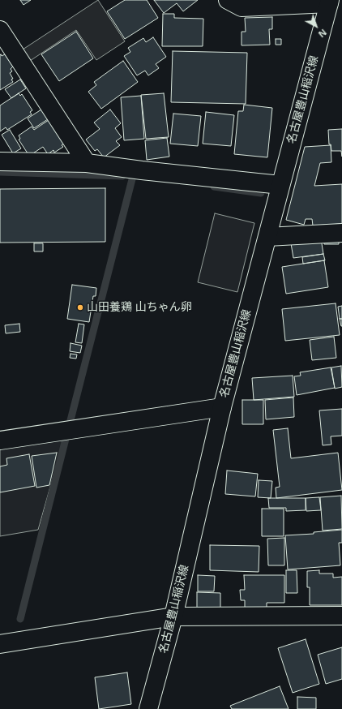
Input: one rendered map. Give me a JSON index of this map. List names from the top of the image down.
{
  "streets": {
    "street": ["名古屋豊山稲沢線"]
  },
  "places": ["山田養鶏 山ちゃん卵"],
  "north": "bottom right"
}
